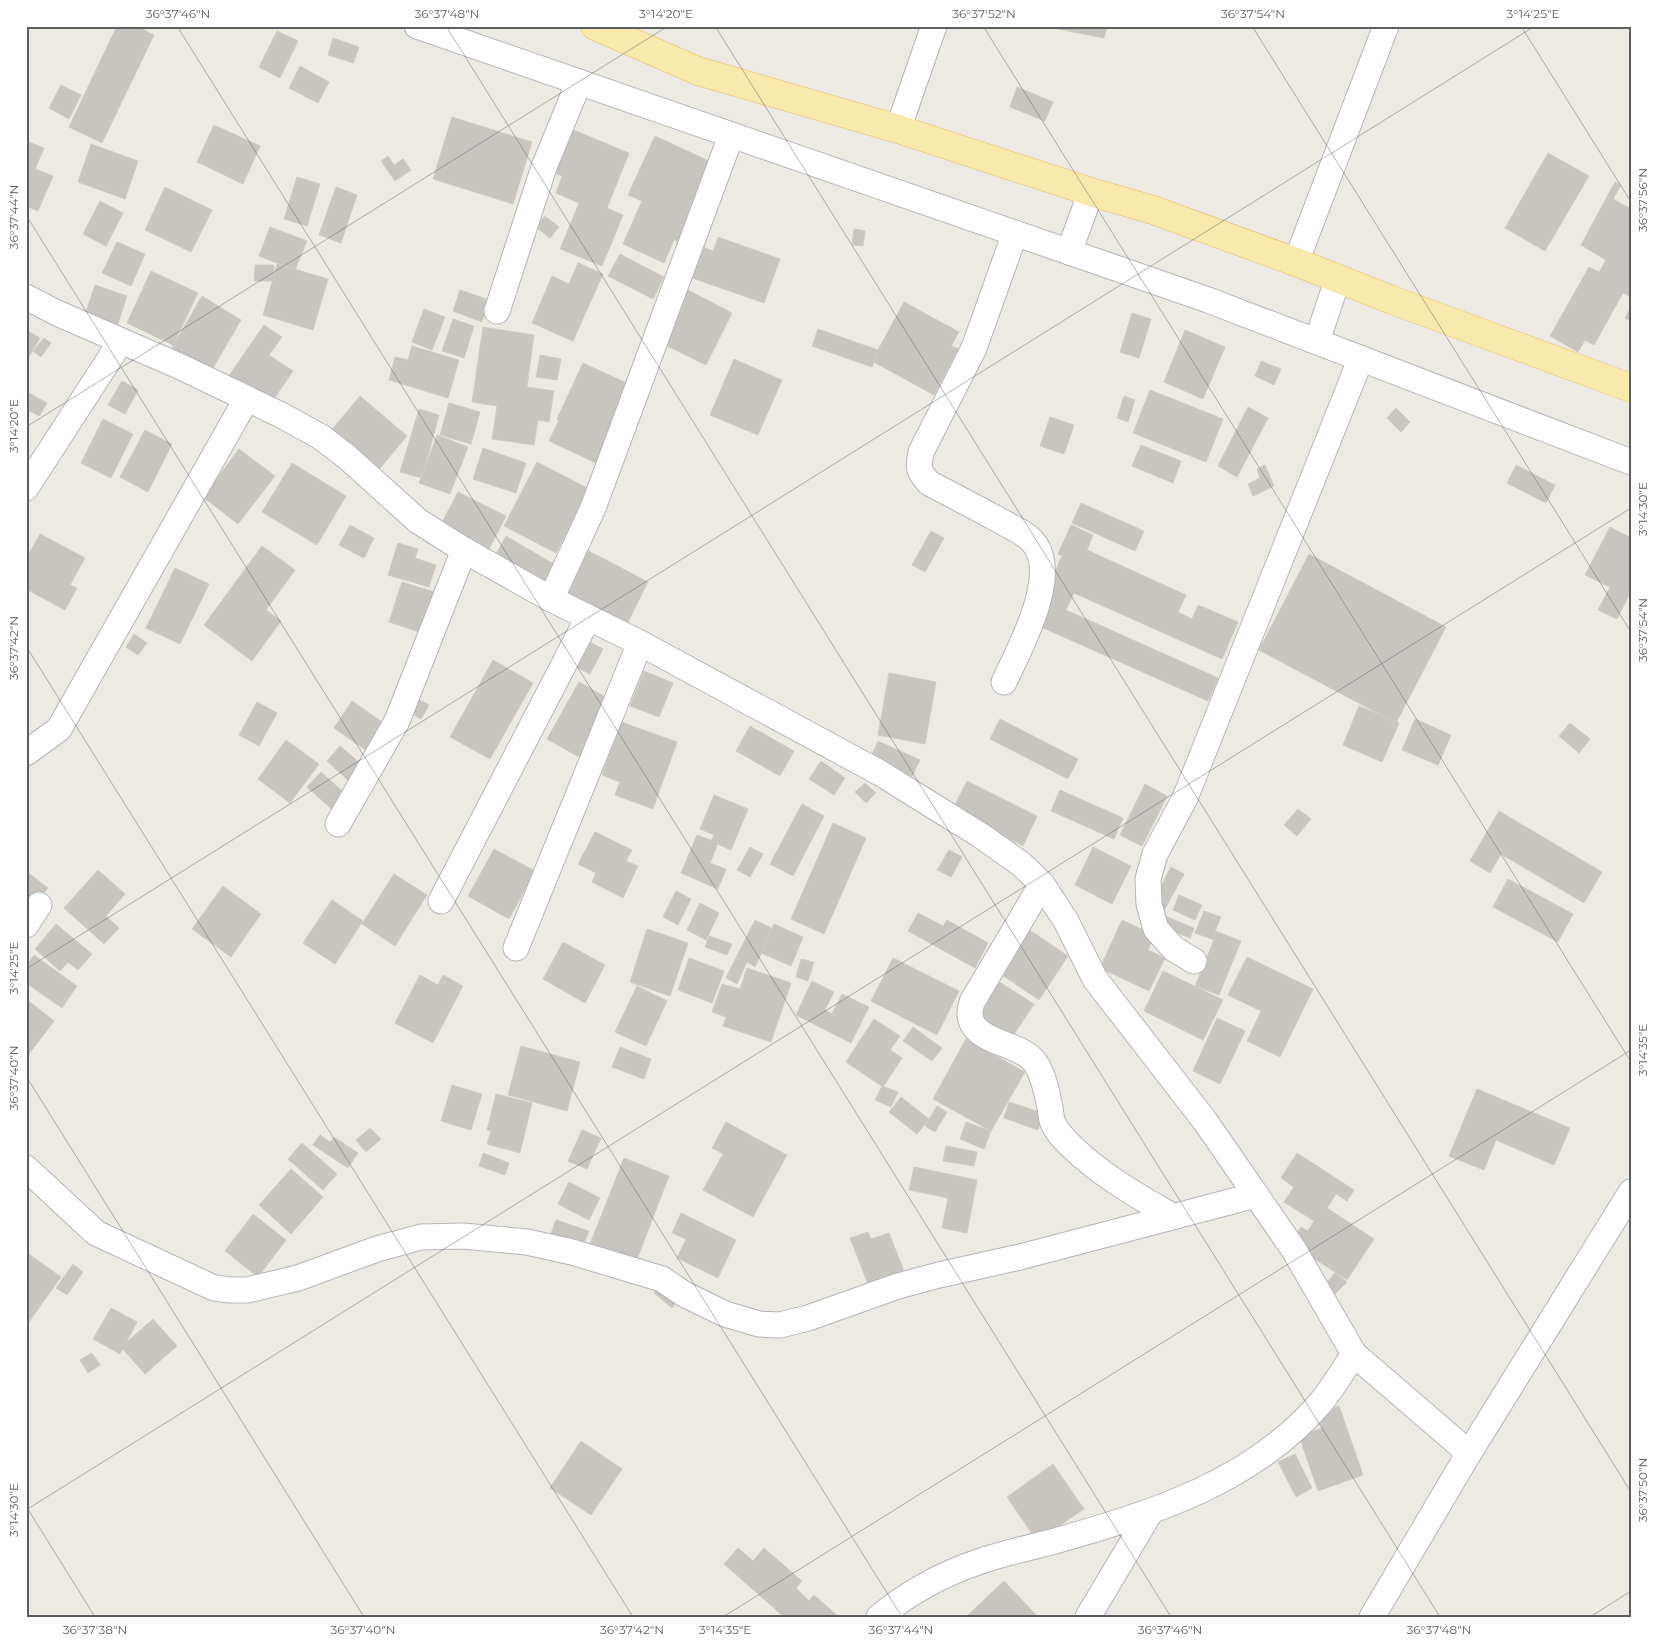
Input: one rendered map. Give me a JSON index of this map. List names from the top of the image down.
{
  "coordinates": [
    "36°37'46\"N",
    "36°37'48\"N",
    "3°14'20\"E",
    "36°37'52\"N",
    "36°37'54\"N",
    "3°14'25\"E",
    "36°37'56\"N",
    "36°37'44\"N",
    "3°14'30\"E",
    "36°37'42\"N",
    "3°14'35\"E",
    "36°37'40\"N",
    "36°37'50\"N",
    "36°37'38\"N"
  ]
}
